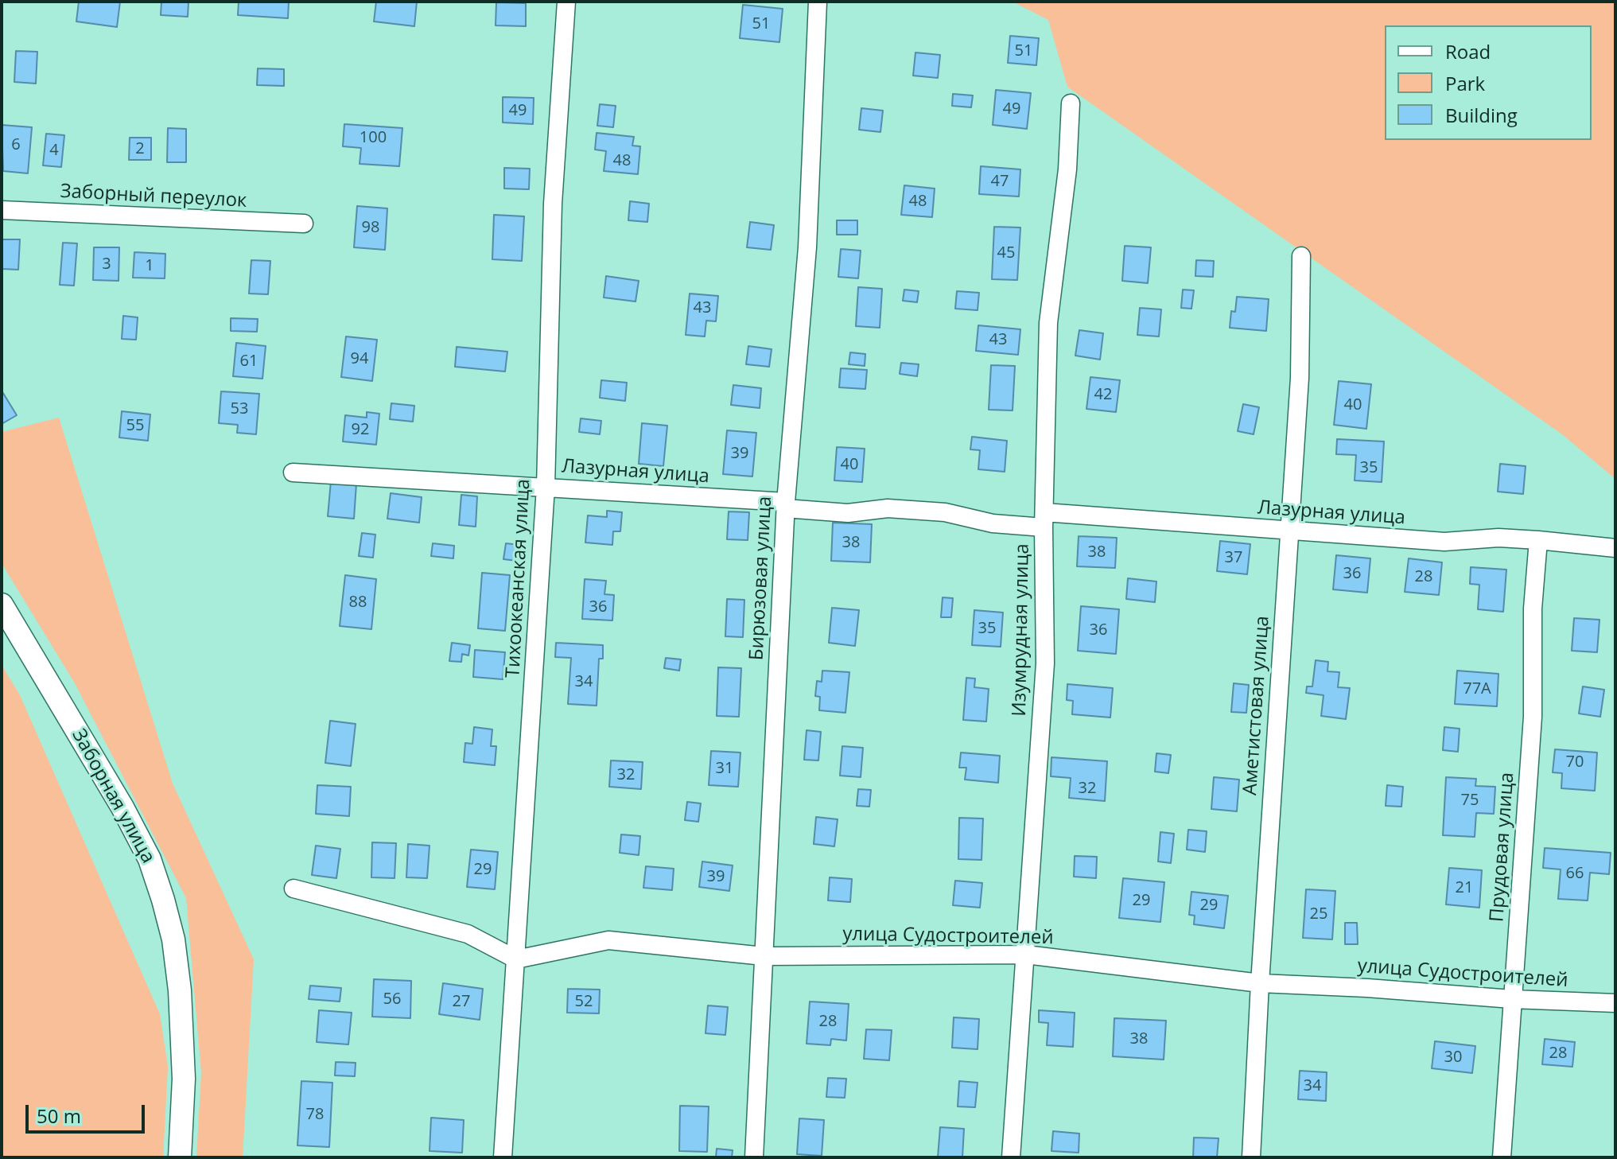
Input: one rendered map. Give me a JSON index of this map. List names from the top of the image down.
{
  "streets": {
    "street": [
      "Заборный переулок",
      "Лазурная улица",
      "Тихоокеанская улица",
      "Бирюзовая улица",
      "Изумрудная улица",
      "Аметистовая улица",
      "Заборная улица",
      "Прудовая улица",
      "улица Судостроителей"
    ]
  },
  "crossings": [
    ["Лазурная улица", "Тихоокеанская улица"],
    ["Лазурная улица", "Бирюзовая улица"],
    ["Лазурная улица", "Изумрудная улица"],
    ["Лазурная улица", "Аметистовая улица"],
    ["Лазурная улица", "Прудовая улица"],
    ["Тихоокеанская улица", "улица Судостроителей"],
    ["Бирюзовая улица", "улица Судостроителей"],
    ["Изумрудная улица", "улица Судостроителей"],
    ["Аметистовая улица", "улица Судостроителей"],
    ["Прудовая улица", "улица Судостроителей"]
  ],
  "house_numbers": [
    "51",
    "51",
    "49",
    "49",
    "100",
    "6",
    "2",
    "4",
    "48",
    "47",
    "48",
    "98",
    "45",
    "3",
    "1",
    "43",
    "43",
    "94",
    "61",
    "42",
    "40",
    "53",
    "55",
    "92",
    "39",
    "40",
    "35",
    "38",
    "38",
    "37",
    "36",
    "28",
    "88",
    "36",
    "35",
    "36",
    "34",
    "77А",
    "70",
    "31",
    "32",
    "32",
    "75",
    "29",
    "66",
    "39",
    "21",
    "29",
    "29",
    "25",
    "56",
    "27",
    "52",
    "28",
    "38",
    "28",
    "30",
    "34",
    "78"
  ],
  "legend": ["Road", "Park", "Building"],
  "scale_bar": "50 m"
}
